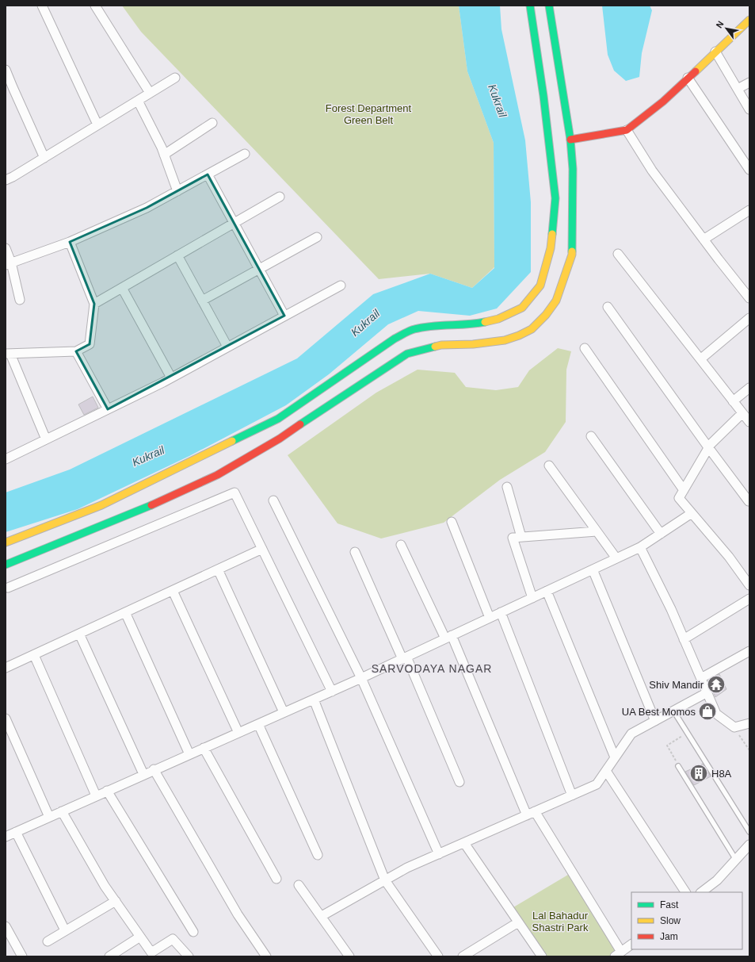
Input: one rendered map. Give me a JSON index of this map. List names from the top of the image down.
{
  "districts": ["SARVODAYA NAGAR"],
  "water": ["Kukrail"],
  "parks": ["Forest Department Green Belt", "Lal Bahadur Shastri Park"],
  "places": {
    "temple": ["Shiv Mandir"],
    "shop": ["UA Best Momos"],
    "building": ["H8A"]
  },
  "legend": ["Fast", "Slow", "Jam"],
  "north": "top left"
}
